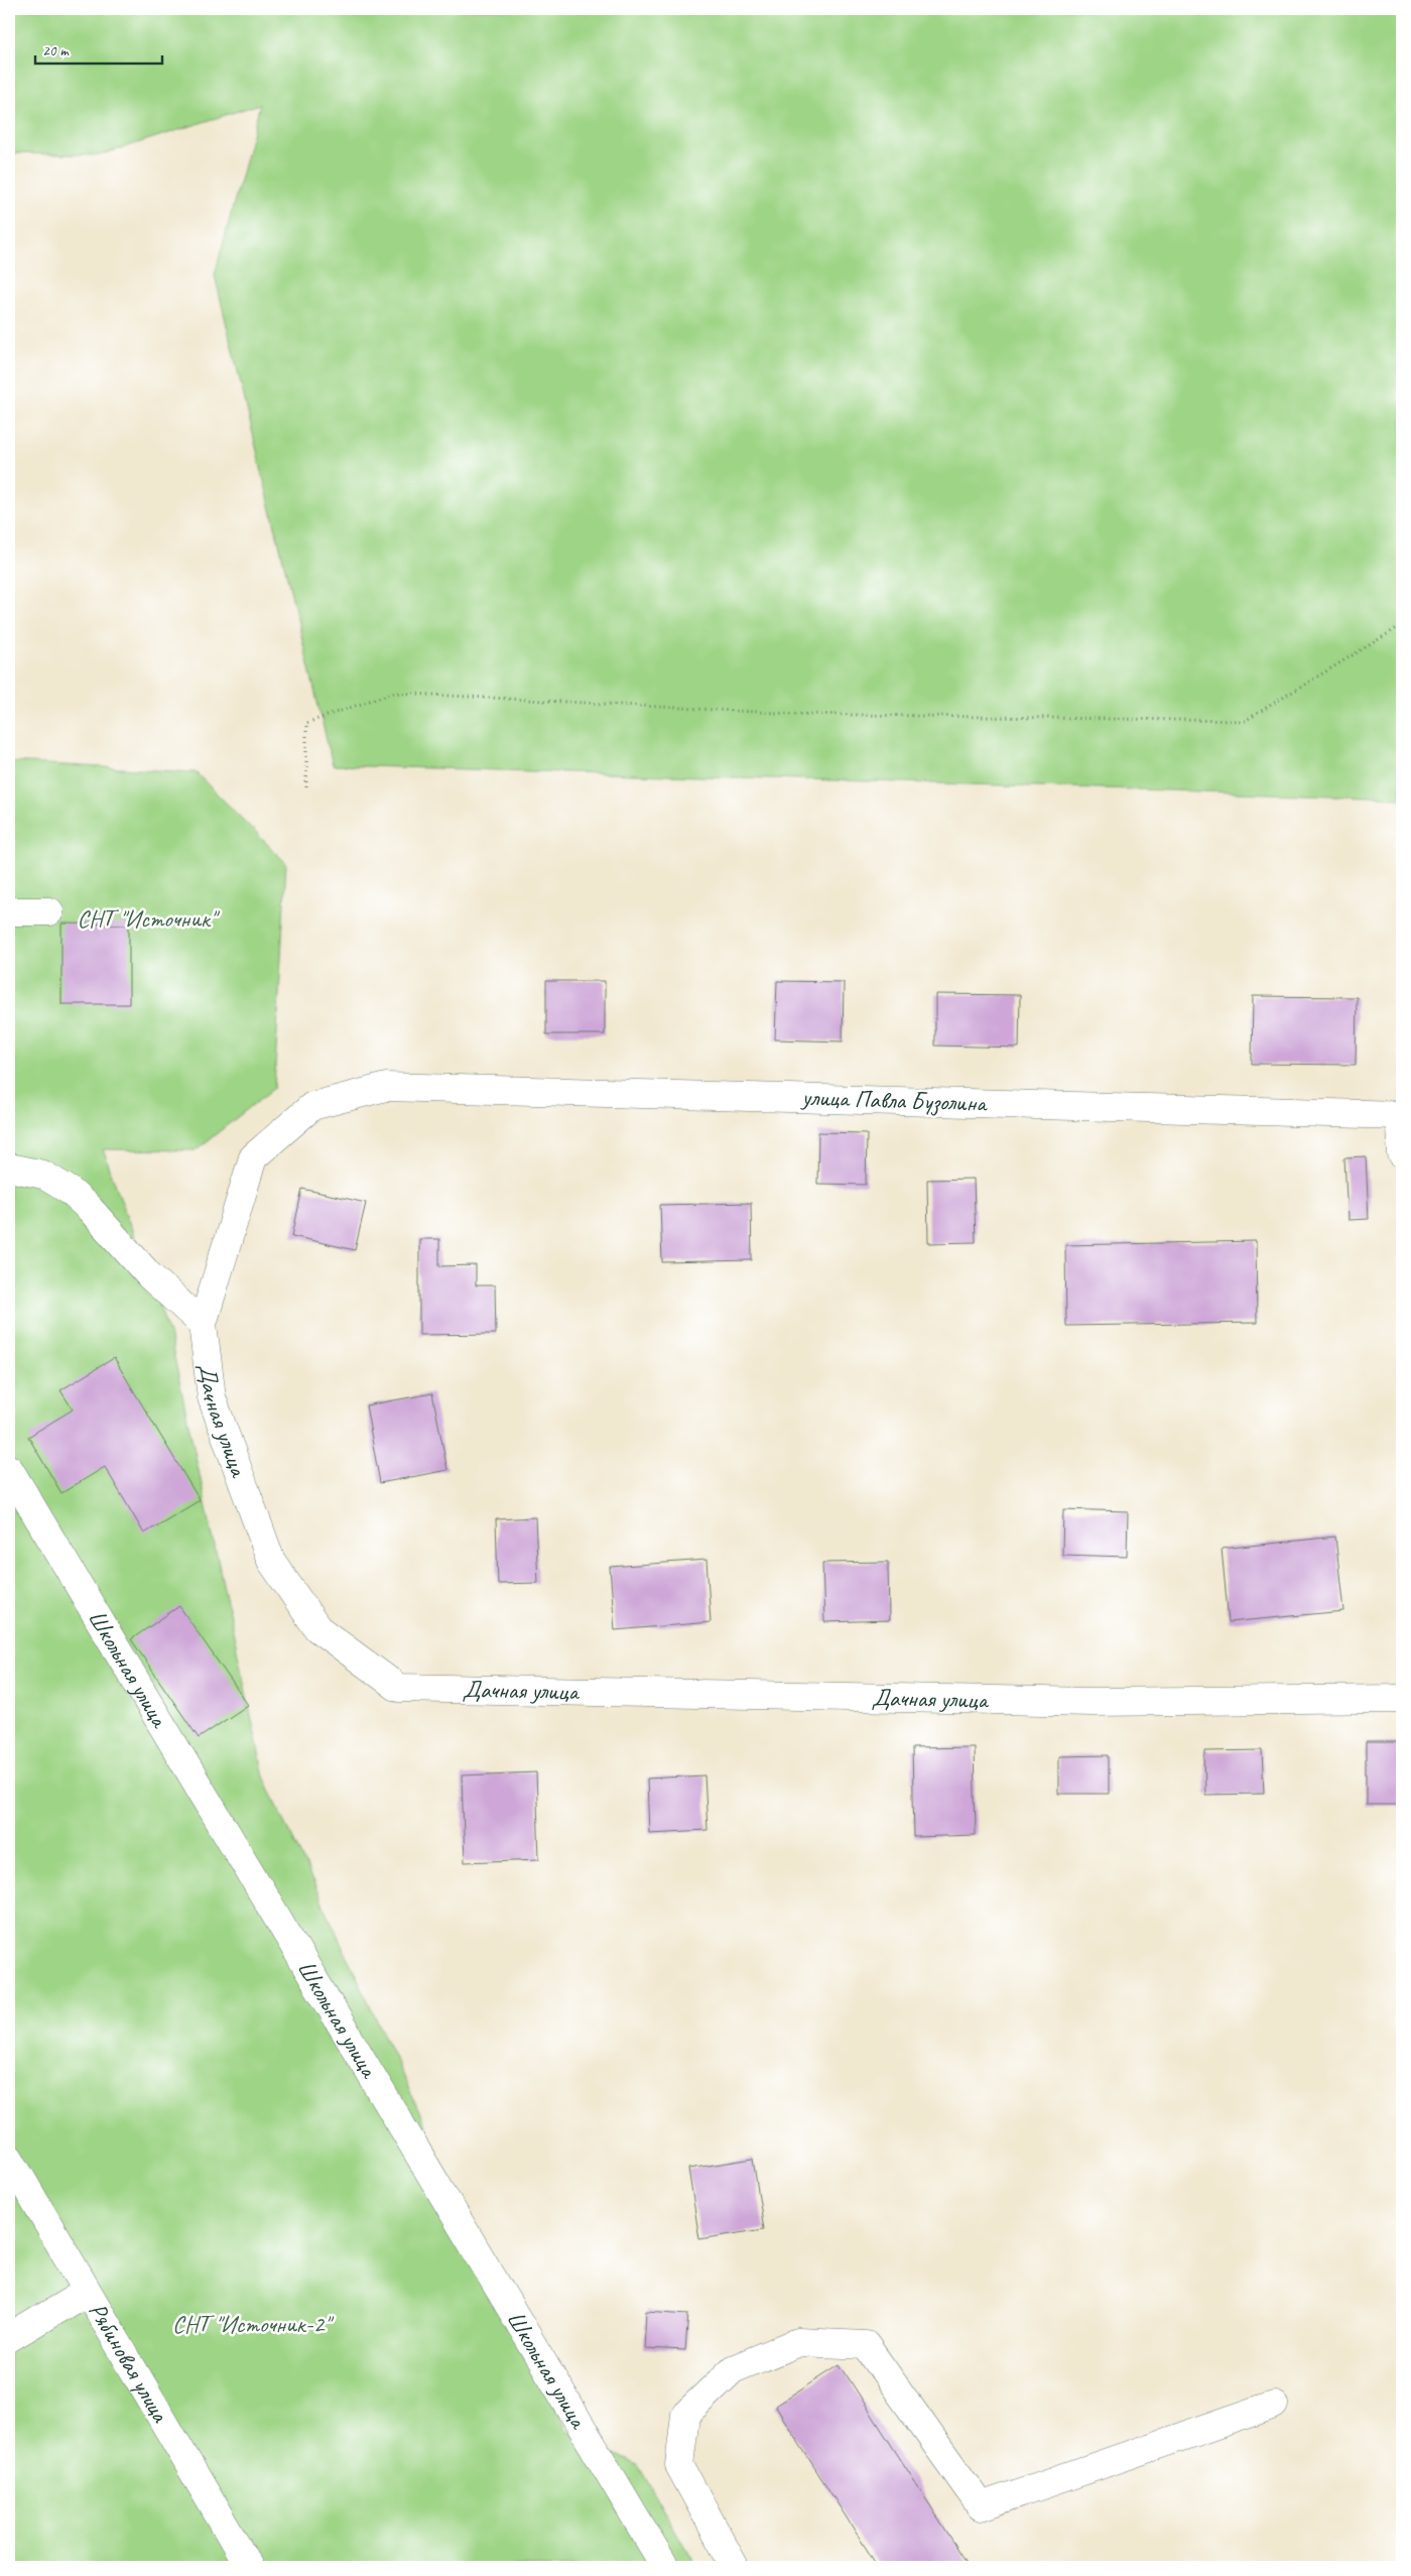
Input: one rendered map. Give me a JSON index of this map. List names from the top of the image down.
{
  "streets": {
    "street": [
      "улица Павла Бузолина",
      "Дачная улица",
      "Школьная улица",
      "Рябиновая улица"
    ]
  },
  "crossings": [
    ["улица Павла Бузолина", "Дачная улица"]
  ],
  "parks": ["СНТ \"Источник\"", "СНТ \"Источник-2\""],
  "scale_bar": "20 m"
}
